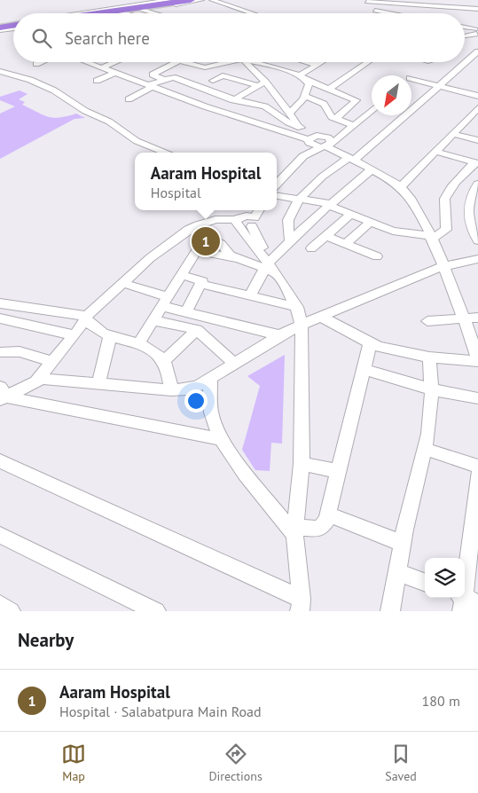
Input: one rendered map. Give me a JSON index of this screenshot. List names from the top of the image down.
{
  "north": "bottom left",
  "page": {
    "search": "Search here",
    "popup": ["Aaram Hospital", "Hospital"],
    "pins": "1",
    "heading": "Nearby",
    "list": [
      {
        "mark": "1",
        "name": "Aaram Hospital",
        "note": "Hospital · Salabatpura Main Road",
        "value": "180 m"
      }
    ],
    "nav": ["Map", "Directions", "Saved"]
  }
}
